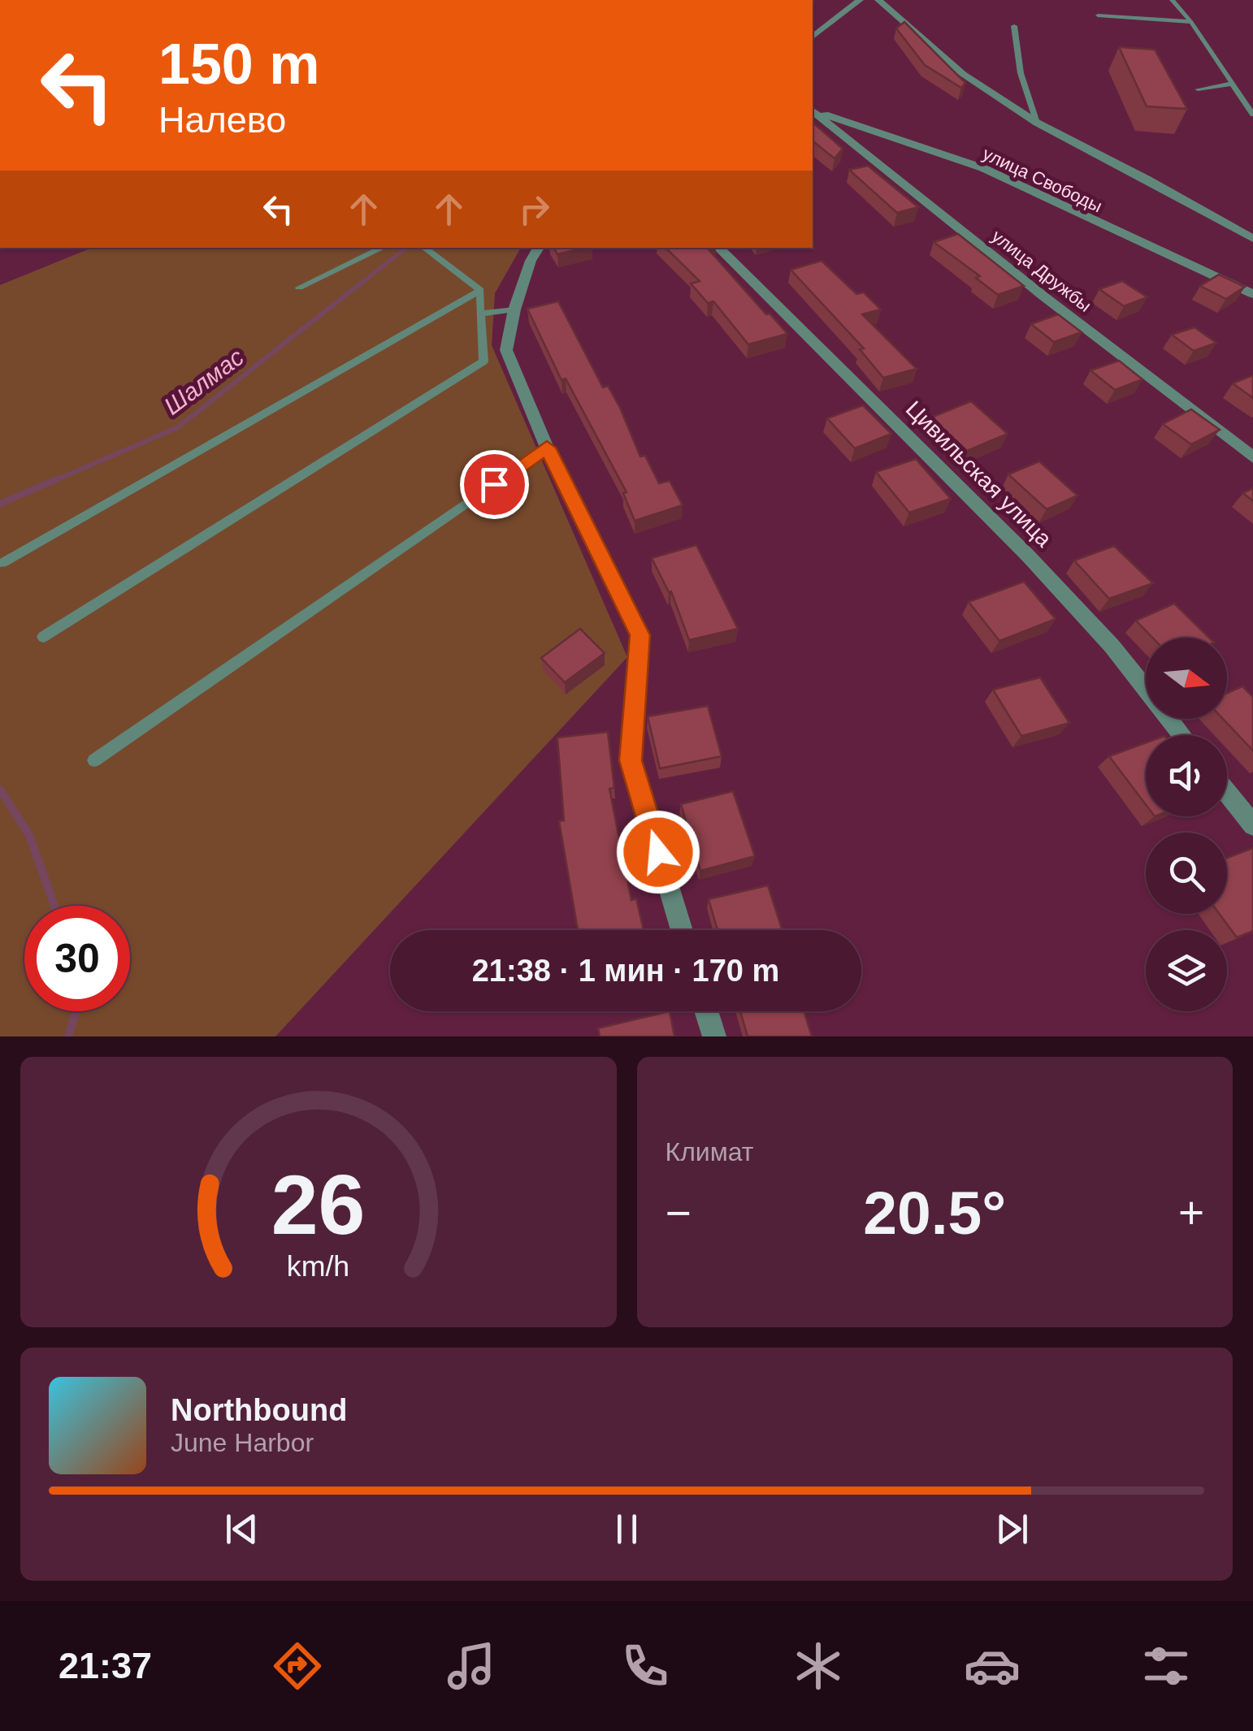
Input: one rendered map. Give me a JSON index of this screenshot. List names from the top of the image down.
{
  "streets": {
    "street": ["улица Свободы", "улица Дружбы", "Цивильская улица"]
  },
  "water": ["Шалмас"],
  "north": "right",
  "page": {
    "turn": ["150 m", "Налево"],
    "limit": "30",
    "trip": "21:38 · 1 мин · 170 m",
    "tile": "Климат",
    "heat": ["−", "20.5°", "+"],
    "song": ["Northbound", "June Harbor"],
    "tabs": "21:37",
    "gauge": ["26", "km/h"]
  }
}
